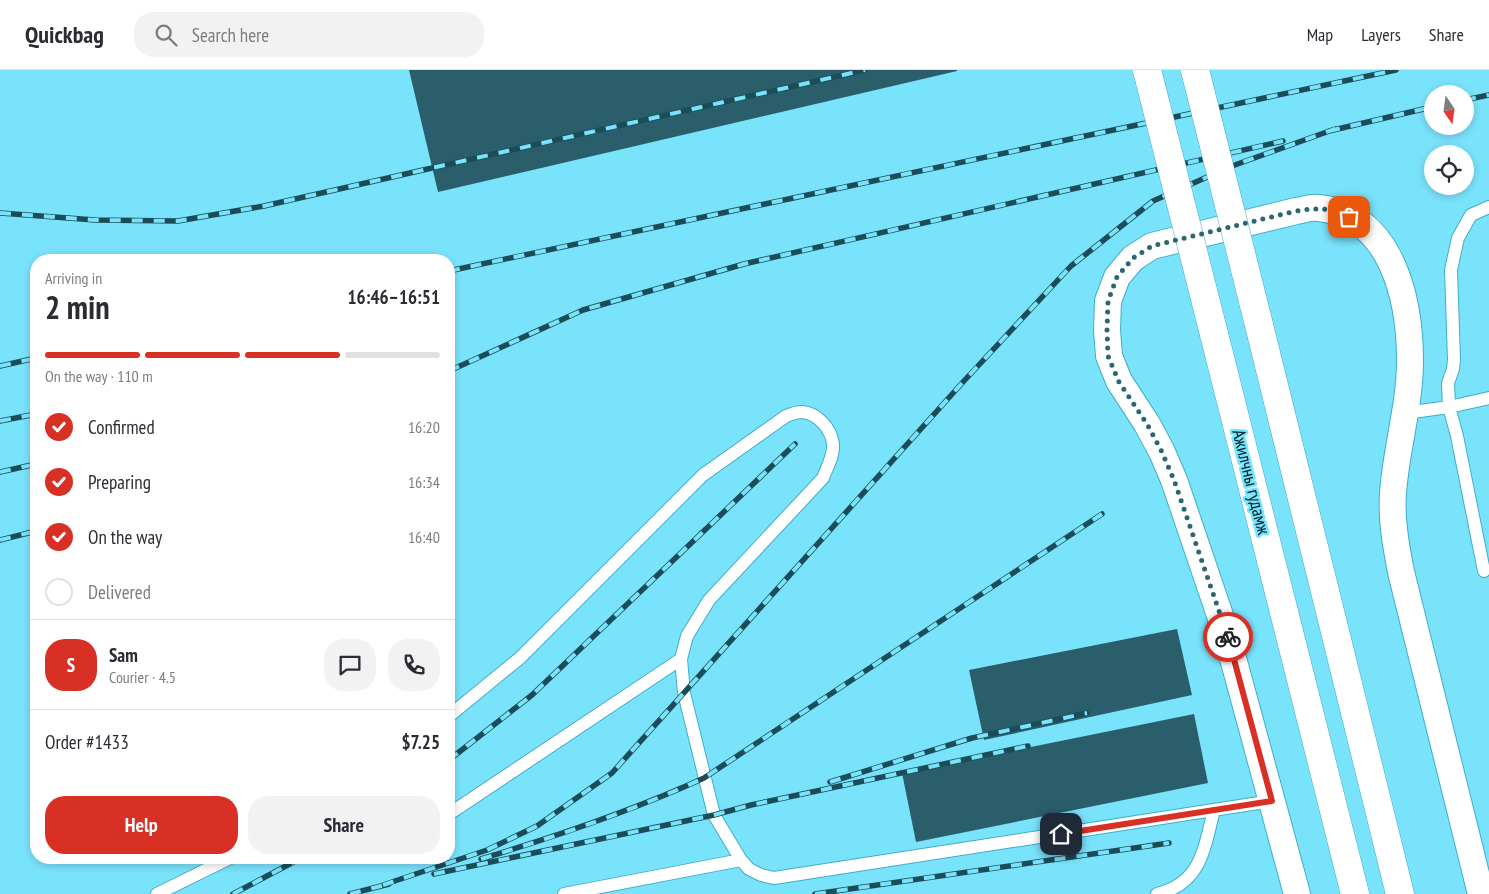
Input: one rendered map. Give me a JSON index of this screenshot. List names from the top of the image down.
{
  "streets": {
    "main road": ["Ажилчны гудамж"]
  },
  "north": "bottom",
  "page": {
    "header": "Quickbag",
    "search": "Search here",
    "nav": ["Map", "Layers", "Share"],
    "heading": ["2 min", "Arriving in", "16:46–16:51"],
    "panel": [
      "Sam",
      "Courier · 4.5",
      "Order #1433",
      "$7.25"
    ],
    "bar": "On the way · 110 m",
    "list": [
      ["Confirmed", "16:20"],
      ["Preparing", "16:34"],
      ["On the way", "16:40"],
      "Delivered"
    ],
    "round": "S",
    "buttons": ["Help", "Share"]
  }
}
